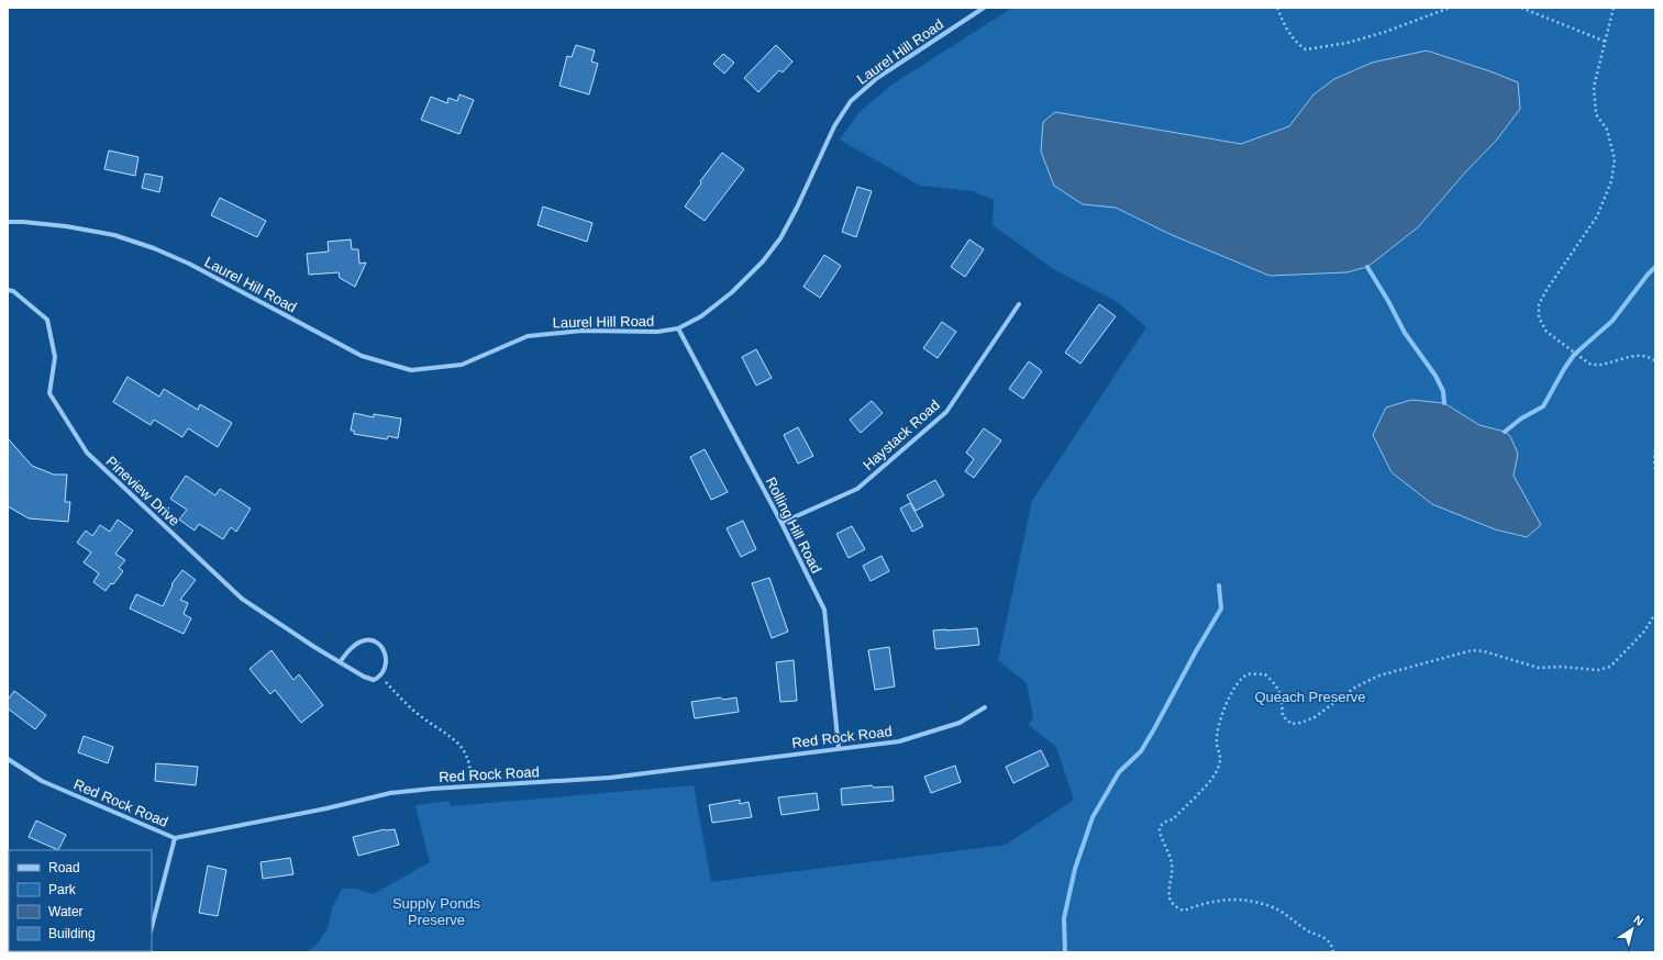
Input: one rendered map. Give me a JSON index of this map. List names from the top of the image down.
{
  "streets": {
    "street": [
      "Laurel Hill Road",
      "Haystack Road",
      "Pineview Drive",
      "Rolling Hill Road",
      "Red Rock Road"
    ]
  },
  "crossings": [
    ["Laurel Hill Road", "Rolling Hill Road"],
    ["Haystack Road", "Rolling Hill Road"],
    ["Rolling Hill Road", "Red Rock Road"]
  ],
  "parks": ["Queach Preserve", "Supply Ponds Preserve"],
  "legend": [
    "Road",
    "Park",
    "Water",
    "Building"
  ],
  "north": "top right"
}
